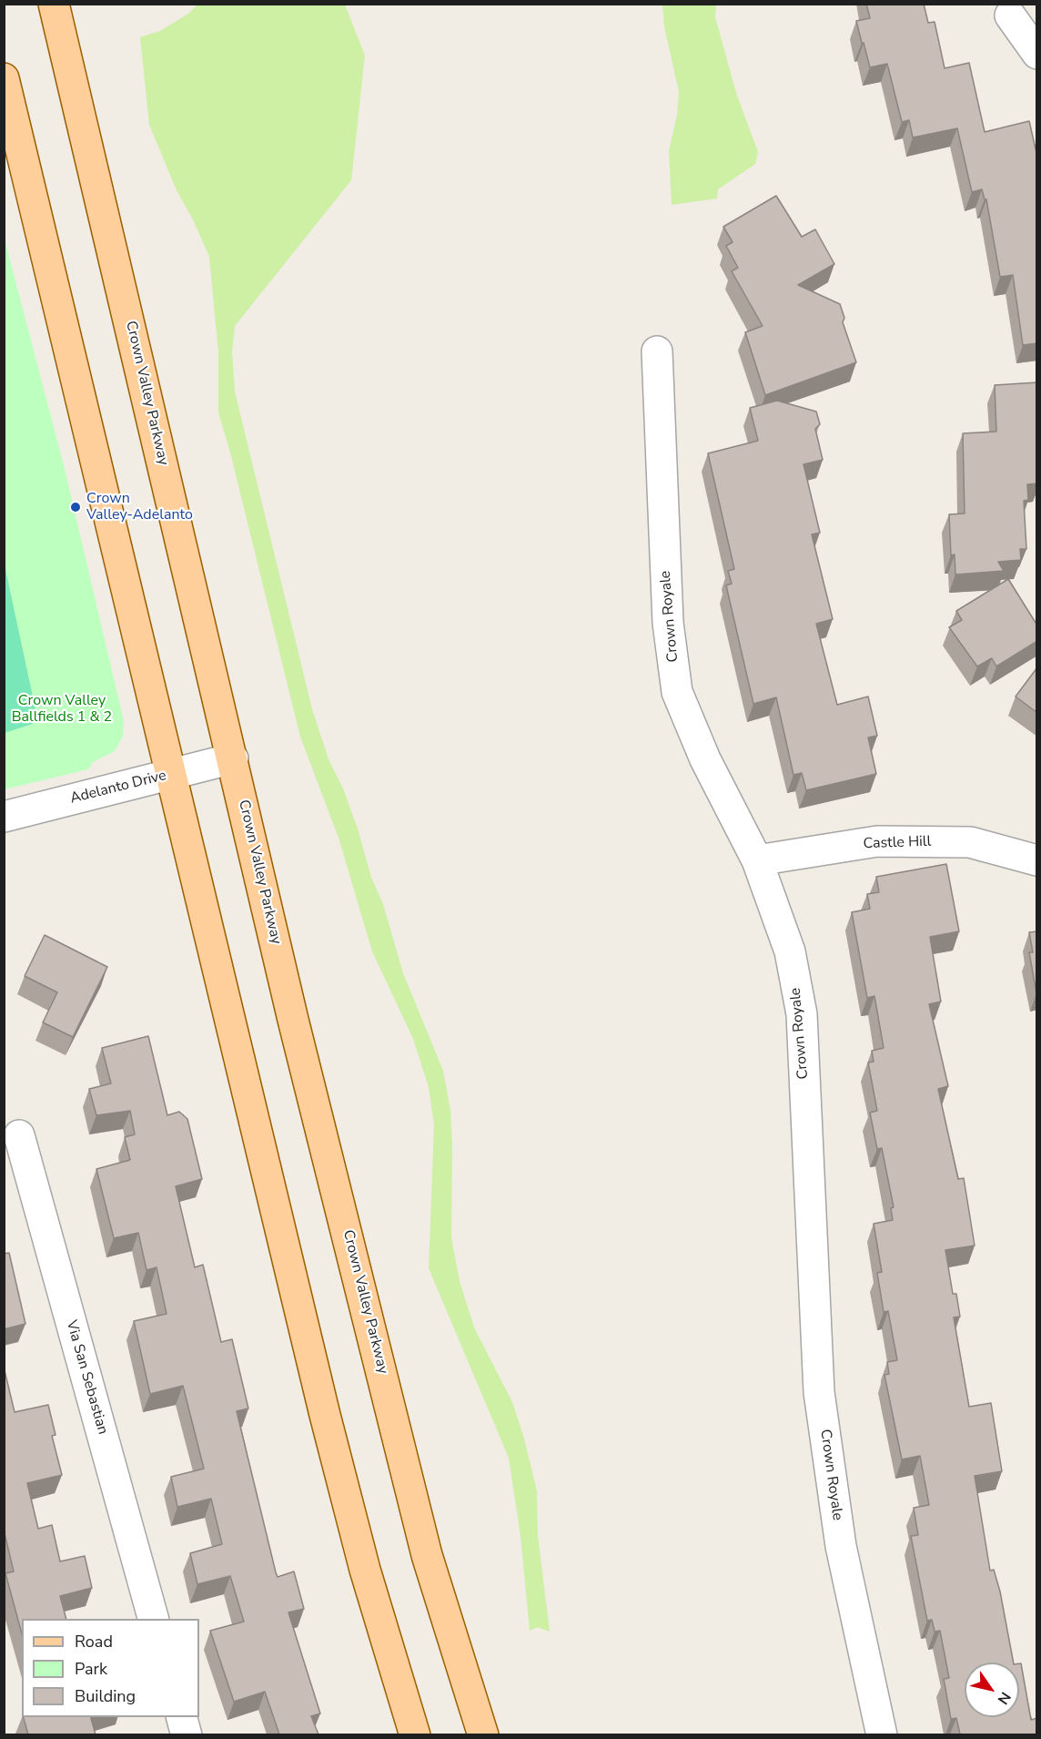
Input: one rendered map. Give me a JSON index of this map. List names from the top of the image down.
{
  "streets": {
    "main road": ["Crown Valley Parkway"],
    "street": [
      "Crown Royale",
      "Adelanto Drive",
      "Castle Hill",
      "Via San Sebastian"
    ]
  },
  "crossings": [
    ["Crown Valley Parkway", "Adelanto Drive"],
    ["Crown Royale", "Castle Hill"]
  ],
  "parks": ["Crown Valley Ballfields 1 & 2"],
  "places": ["Crown Valley-Adelanto"],
  "legend": ["Road", "Park", "Building"],
  "north": "bottom right"
}
